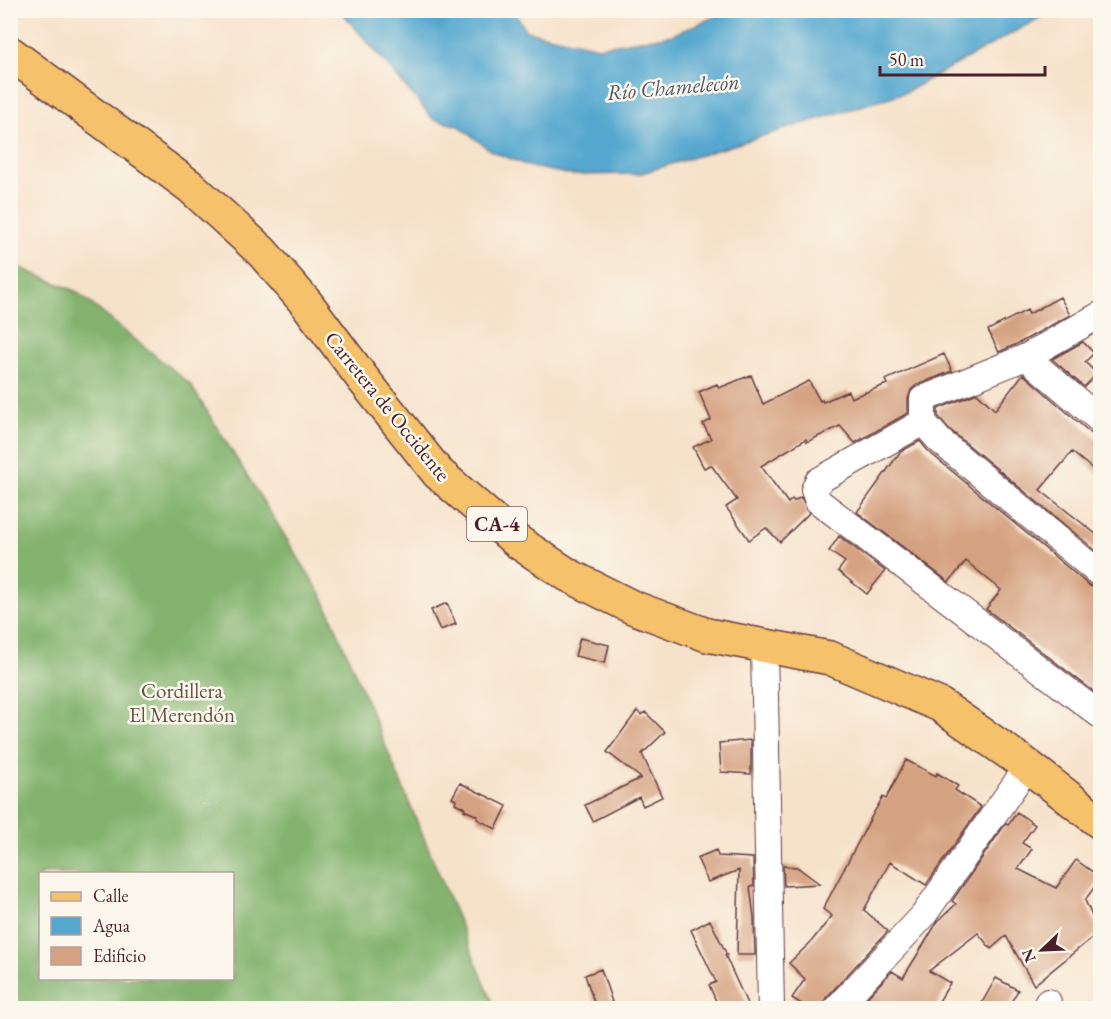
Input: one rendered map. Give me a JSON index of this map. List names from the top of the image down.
{
  "streets": {
    "main road": ["Carretera de Occidente", "CA-4"]
  },
  "water": ["Río Chamelecón"],
  "parks": ["Cordillera El Merendón"],
  "legend": ["Calle", "Agua", "Edificio"],
  "scale_bar": "50 m",
  "north": "bottom left"
}
